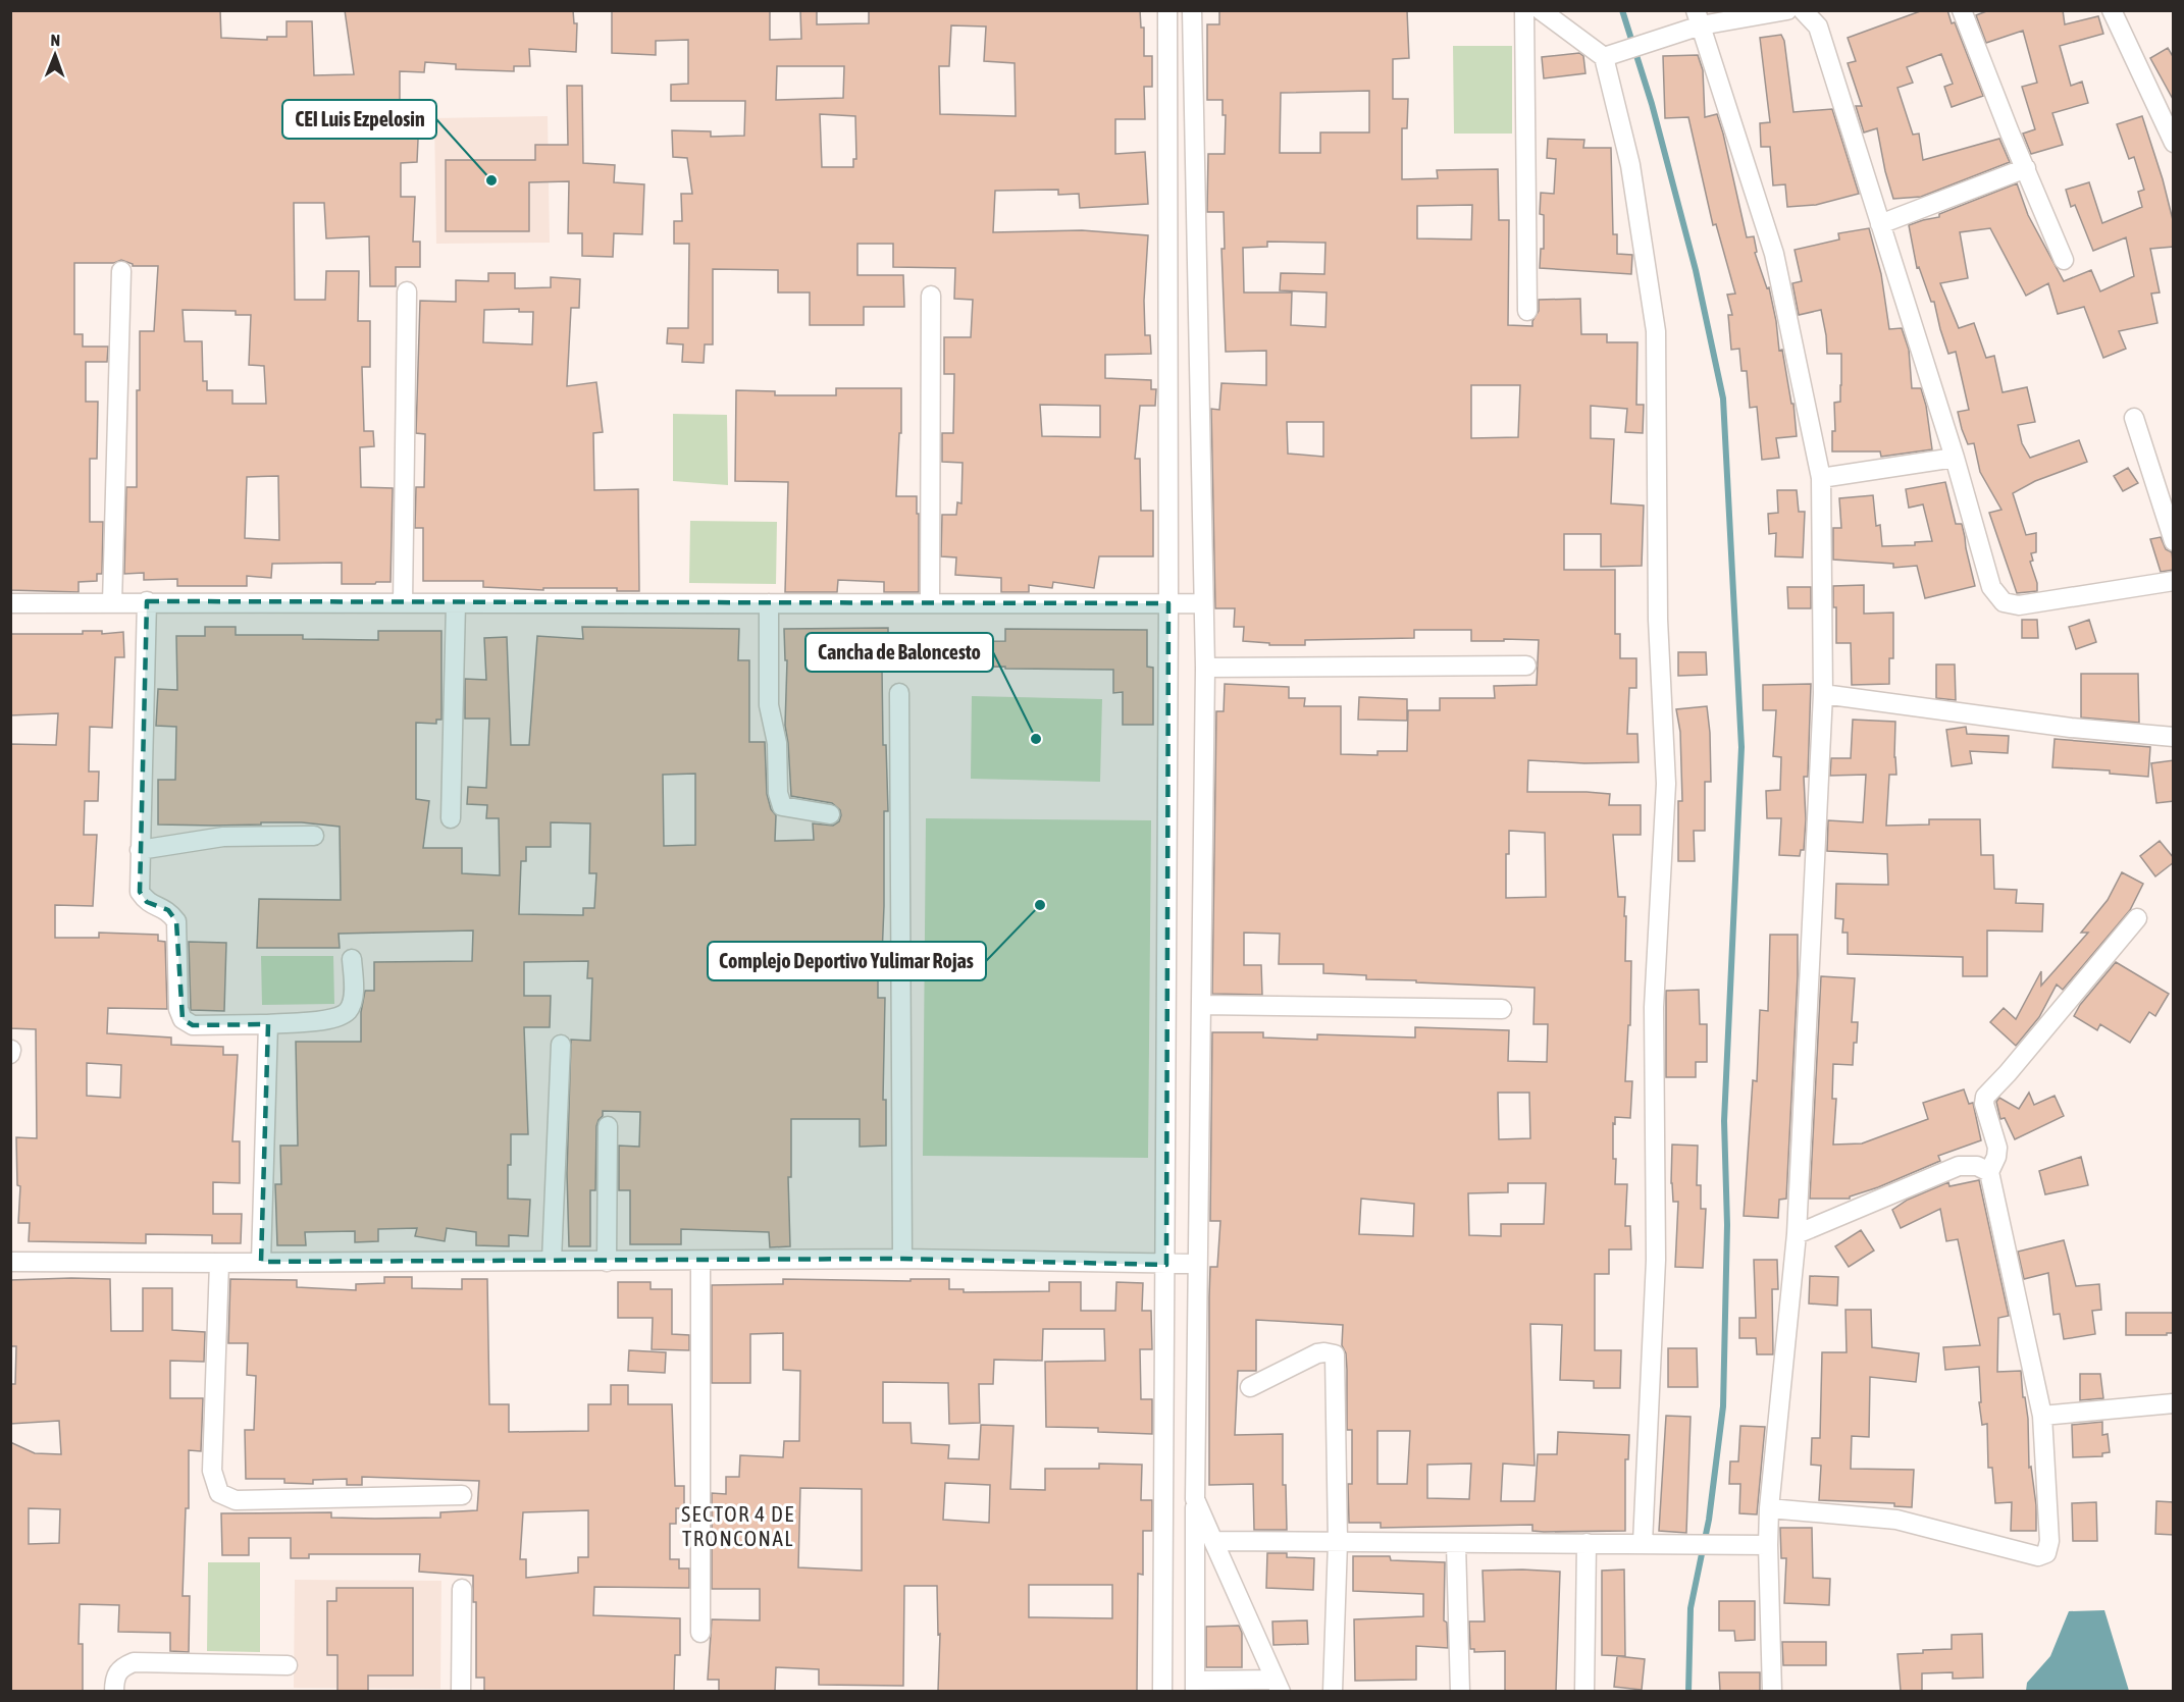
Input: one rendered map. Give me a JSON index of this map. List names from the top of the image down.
{
  "districts": ["SECTOR 4 DE TRONCONAL"],
  "places": ["CEI Luis Ezpelosin", "Cancha de Baloncesto", "Complejo Deportivo Yulimar Rojas"],
  "north": "top"
}
